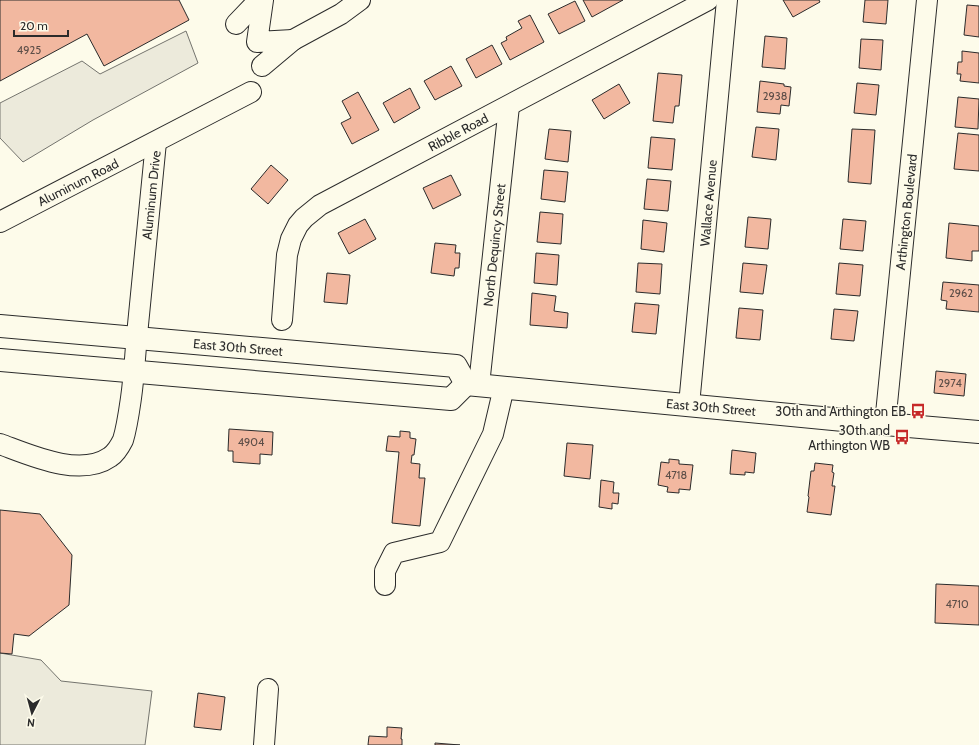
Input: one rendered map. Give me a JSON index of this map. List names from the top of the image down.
{
  "streets": {
    "main road": ["East 30th Street"],
    "street": [
      "Ribble Road",
      "Aluminum Road",
      "Aluminum Drive",
      "Wallace Avenue",
      "Arthington Boulevard",
      "North Dequincy Street"
    ]
  },
  "crossings": [
    ["Ribble Road", "North Dequincy Street"],
    ["Aluminum Road", "Aluminum Drive"],
    ["Aluminum Drive", "East 30th Street"],
    ["Wallace Avenue", "East 30th Street"],
    ["Arthington Boulevard", "East 30th Street"],
    ["North Dequincy Street", "East 30th Street"]
  ],
  "places": {
    "bus stop": ["30th and Arthington EB", "30th and Arthington WB"]
  },
  "house_numbers": [
    "4925",
    "2938",
    "2962",
    "2974",
    "4904",
    "4718",
    "4710"
  ],
  "scale_bar": "20 m",
  "north": "bottom"
}
